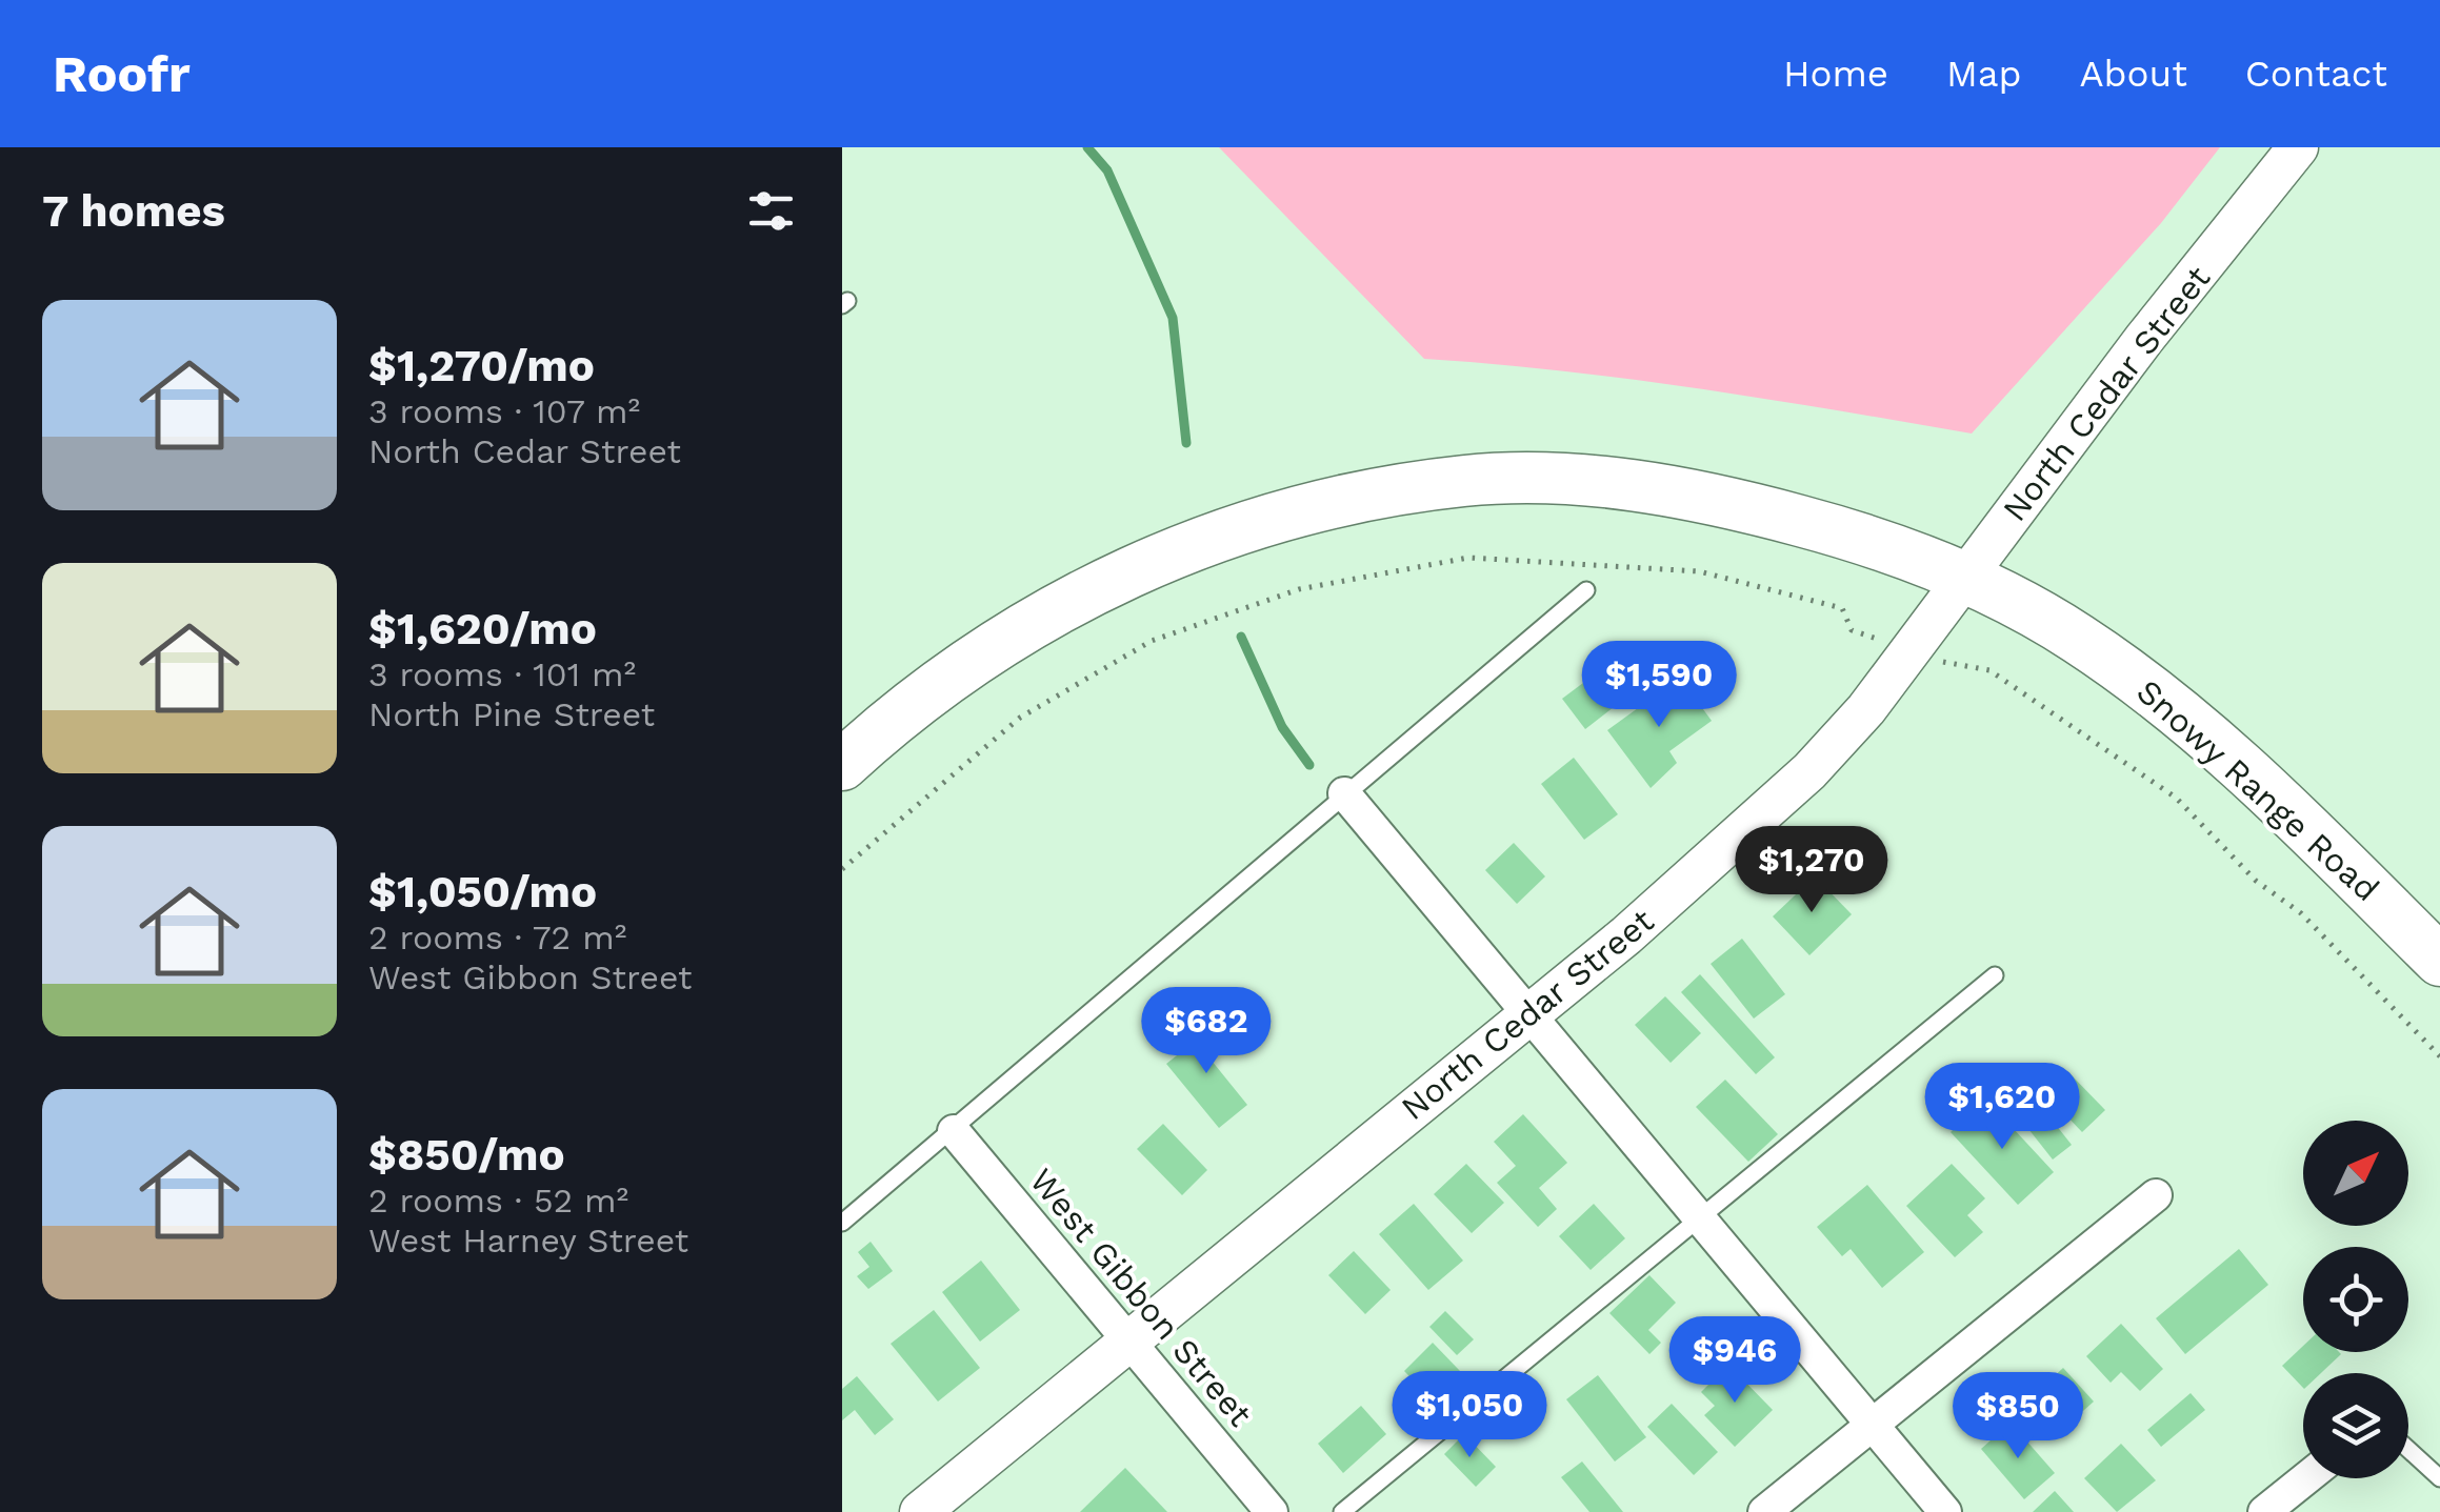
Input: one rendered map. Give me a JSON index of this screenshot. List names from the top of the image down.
{
  "streets": {
    "main road": ["Snowy Range Road"],
    "street": ["North Cedar Street", "West Gibbon Street"]
  },
  "crossings": [
    ["North Cedar Street", "Snowy Range Road"],
    ["North Cedar Street", "West Gibbon Street"]
  ],
  "north": "top right",
  "page": {
    "header": "Roofr",
    "nav": [
      "Home",
      "Map",
      "About",
      "Contact"
    ],
    "heading": "7 homes",
    "list": [
      {
        "name": "$1,270/mo",
        "note": "3 rooms · 107 m² · North Cedar Street"
      },
      {
        "name": "$1,620/mo",
        "note": "3 rooms · 101 m² · North Pine Street"
      },
      {
        "name": "$1,050/mo",
        "note": "2 rooms · 72 m² · West Gibbon Street"
      },
      {
        "name": "$850/mo",
        "note": "2 rooms · 52 m² · West Harney Street"
      }
    ],
    "price": [
      "$1,590",
      "$1,270",
      "$682",
      "$1,620",
      "$946",
      "$1,050",
      "$850"
    ]
  }
}
